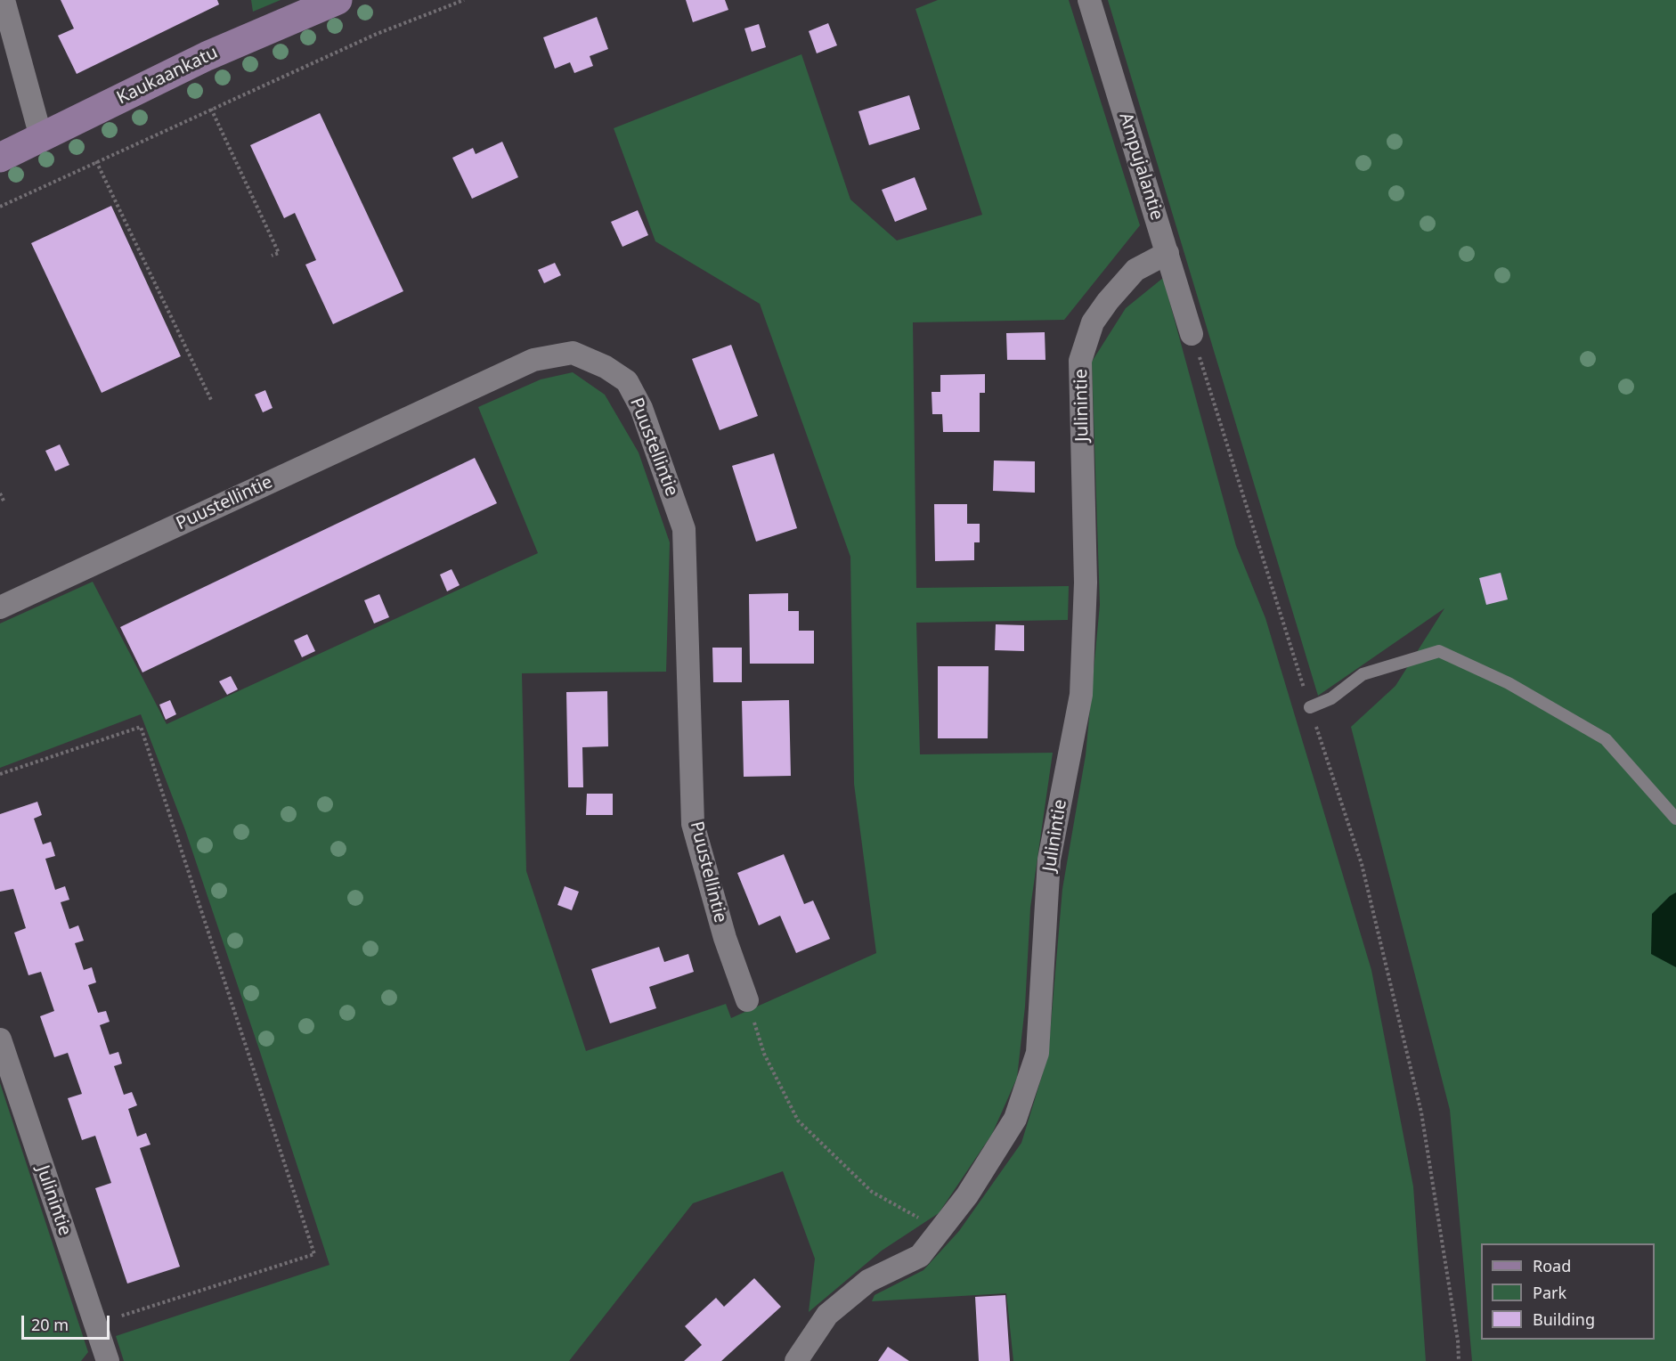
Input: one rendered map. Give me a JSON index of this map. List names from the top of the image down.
{
  "streets": {
    "street": [
      "Kaukaankatu",
      "Ampujalantie",
      "Julinintie",
      "Puustellintie"
    ]
  },
  "crossings": [
    ["Ampujalantie", "Julinintie"]
  ],
  "legend": ["Road", "Park", "Building"],
  "scale_bar": "20 m"
}
